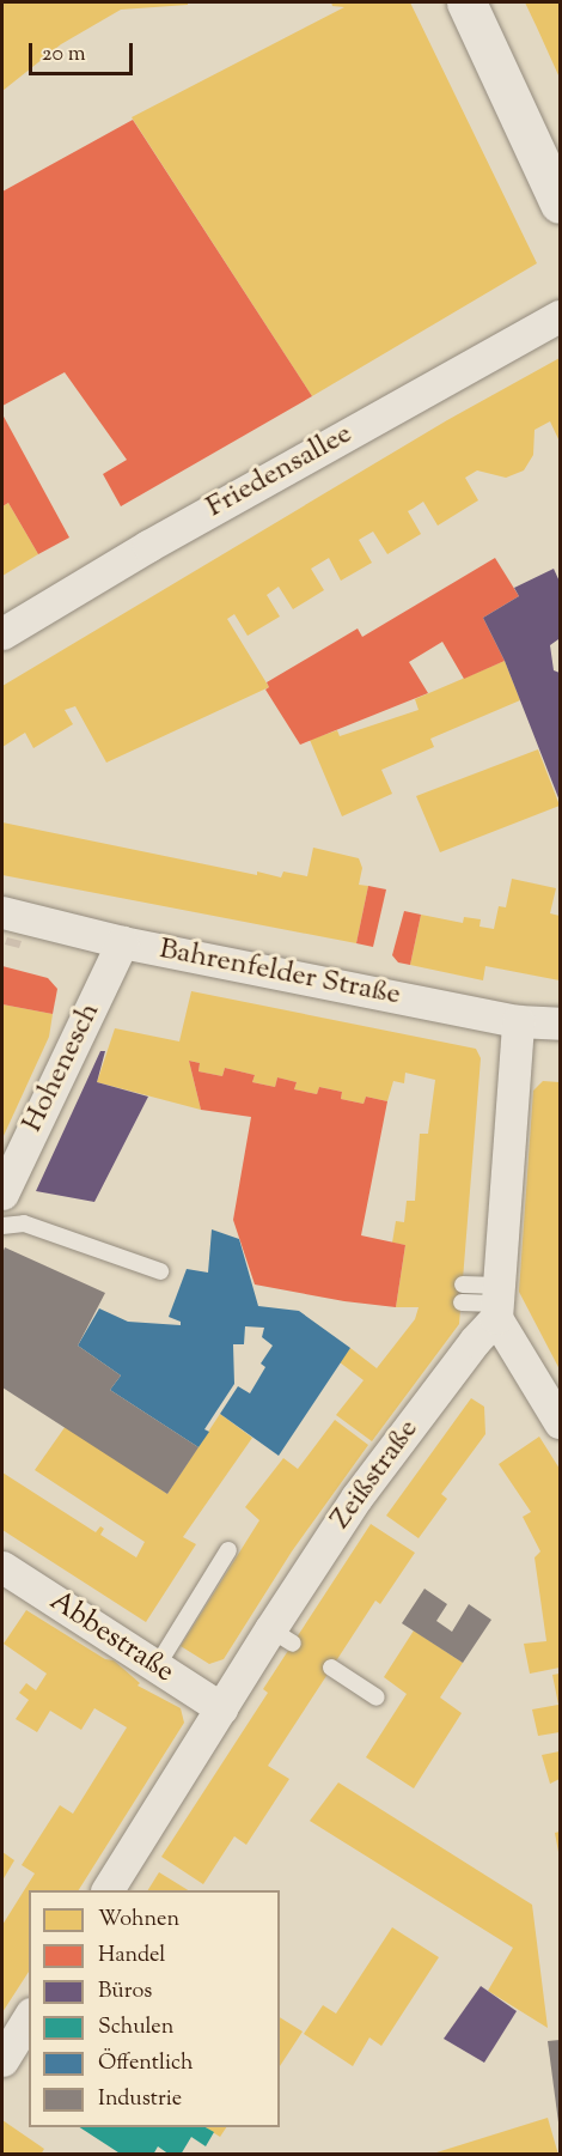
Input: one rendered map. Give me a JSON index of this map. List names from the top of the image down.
{
  "streets": {
    "street": [
      "Friedensallee",
      "Bahrenfelder Straße",
      "Hohenesch",
      "Zeißstraße",
      "Abbestraße"
    ]
  },
  "crossings": [
    ["Bahrenfelder Straße", "Hohenesch"],
    ["Zeißstraße", "Abbestraße"]
  ],
  "legend": [
    "Wohnen",
    "Handel",
    "Büros",
    "Schulen",
    "Öffentlich",
    "Industrie"
  ],
  "scale_bar": "20 m"
}
